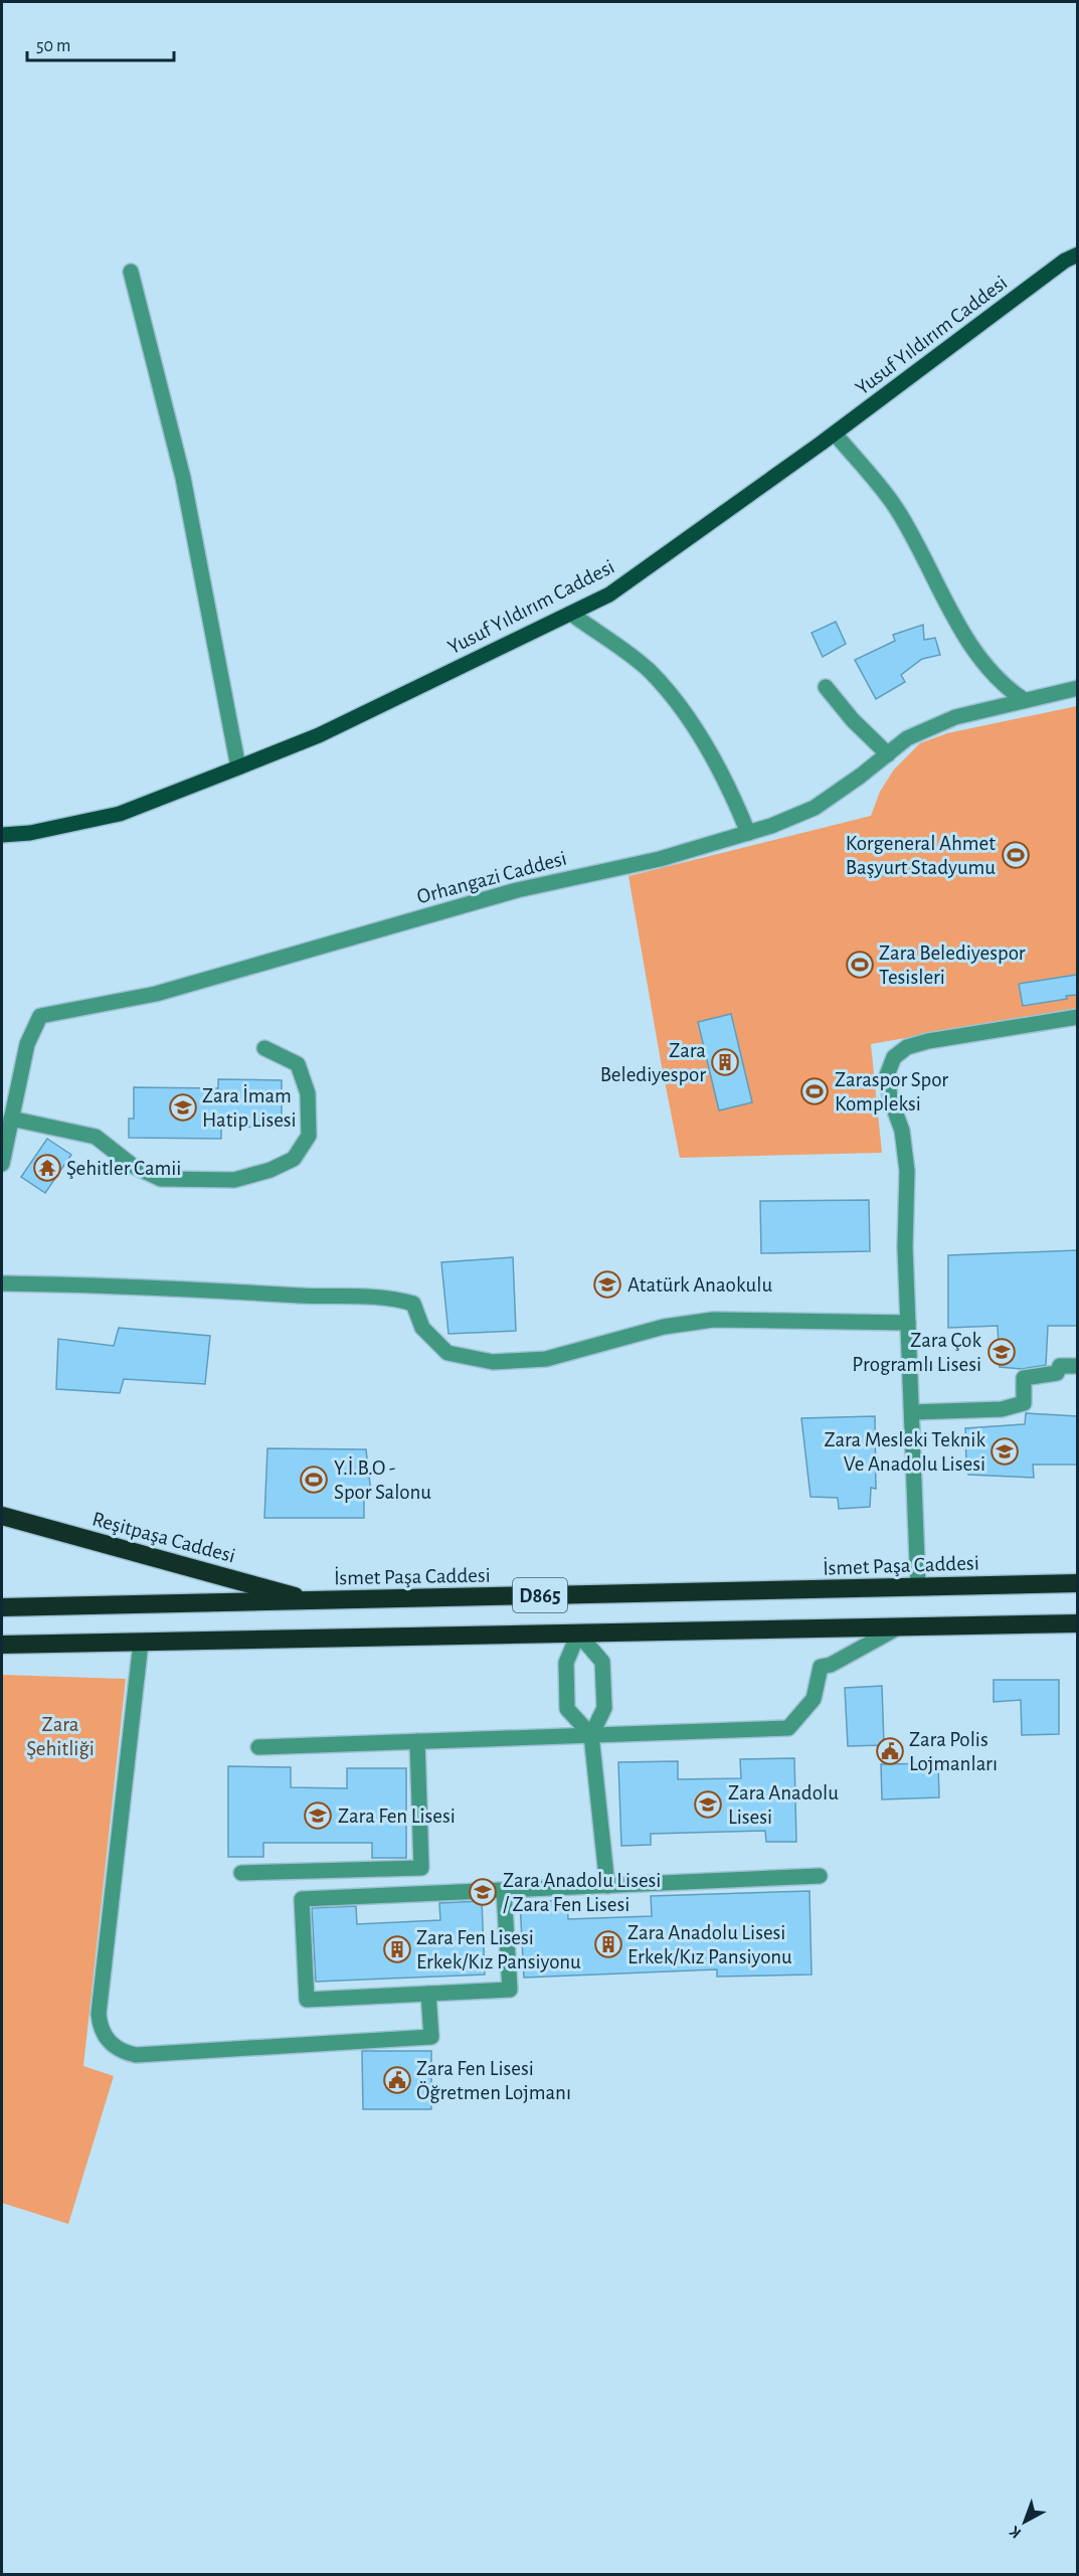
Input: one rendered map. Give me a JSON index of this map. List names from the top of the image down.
{
  "streets": {
    "highway": ["Reşitpaşa Caddesi", "İsmet Paşa Caddesi", "D865"],
    "main road": ["Yusuf Yıldırım Caddesi"],
    "street": ["Orhangazi Caddesi"]
  },
  "crossings": [
    ["Reşitpaşa Caddesi", "İsmet Paşa Caddesi"]
  ],
  "parks": ["Zara Şehitliği"],
  "places": {
    "sports": [
      "Korgeneral Ahmet Başyurt Stadyumu",
      "Zara Belediyespor Tesisleri",
      "Zaraspor Spor Kompleksi",
      "Y.İ.B.O - Spor Salonu"
    ],
    "building": ["Zara Belediyespor", "Zara Anadolu Lisesi Erkek/Kız Pansiyonu", "Zara Fen Lisesi Erkek/Kız Pansiyonu"],
    "school or university": [
      "Zara İmam Hatip Lisesi",
      "Atatürk Anaokulu",
      "Zara Çok Programlı Lisesi",
      "Zara Mesleki Teknik Ve Anadolu Lisesi",
      "Zara Anadolu Lisesi",
      "Zara Fen Lisesi",
      "Zara Anadolu Lisesi / Zara Fen Lisesi"
    ],
    "temple": ["Şehitler Camii"],
    "public building": ["Zara Polis Lojmanları", "Zara Fen Lisesi Öğretmen Lojmanı"]
  },
  "scale_bar": "50 m",
  "north": "bottom left"
}
